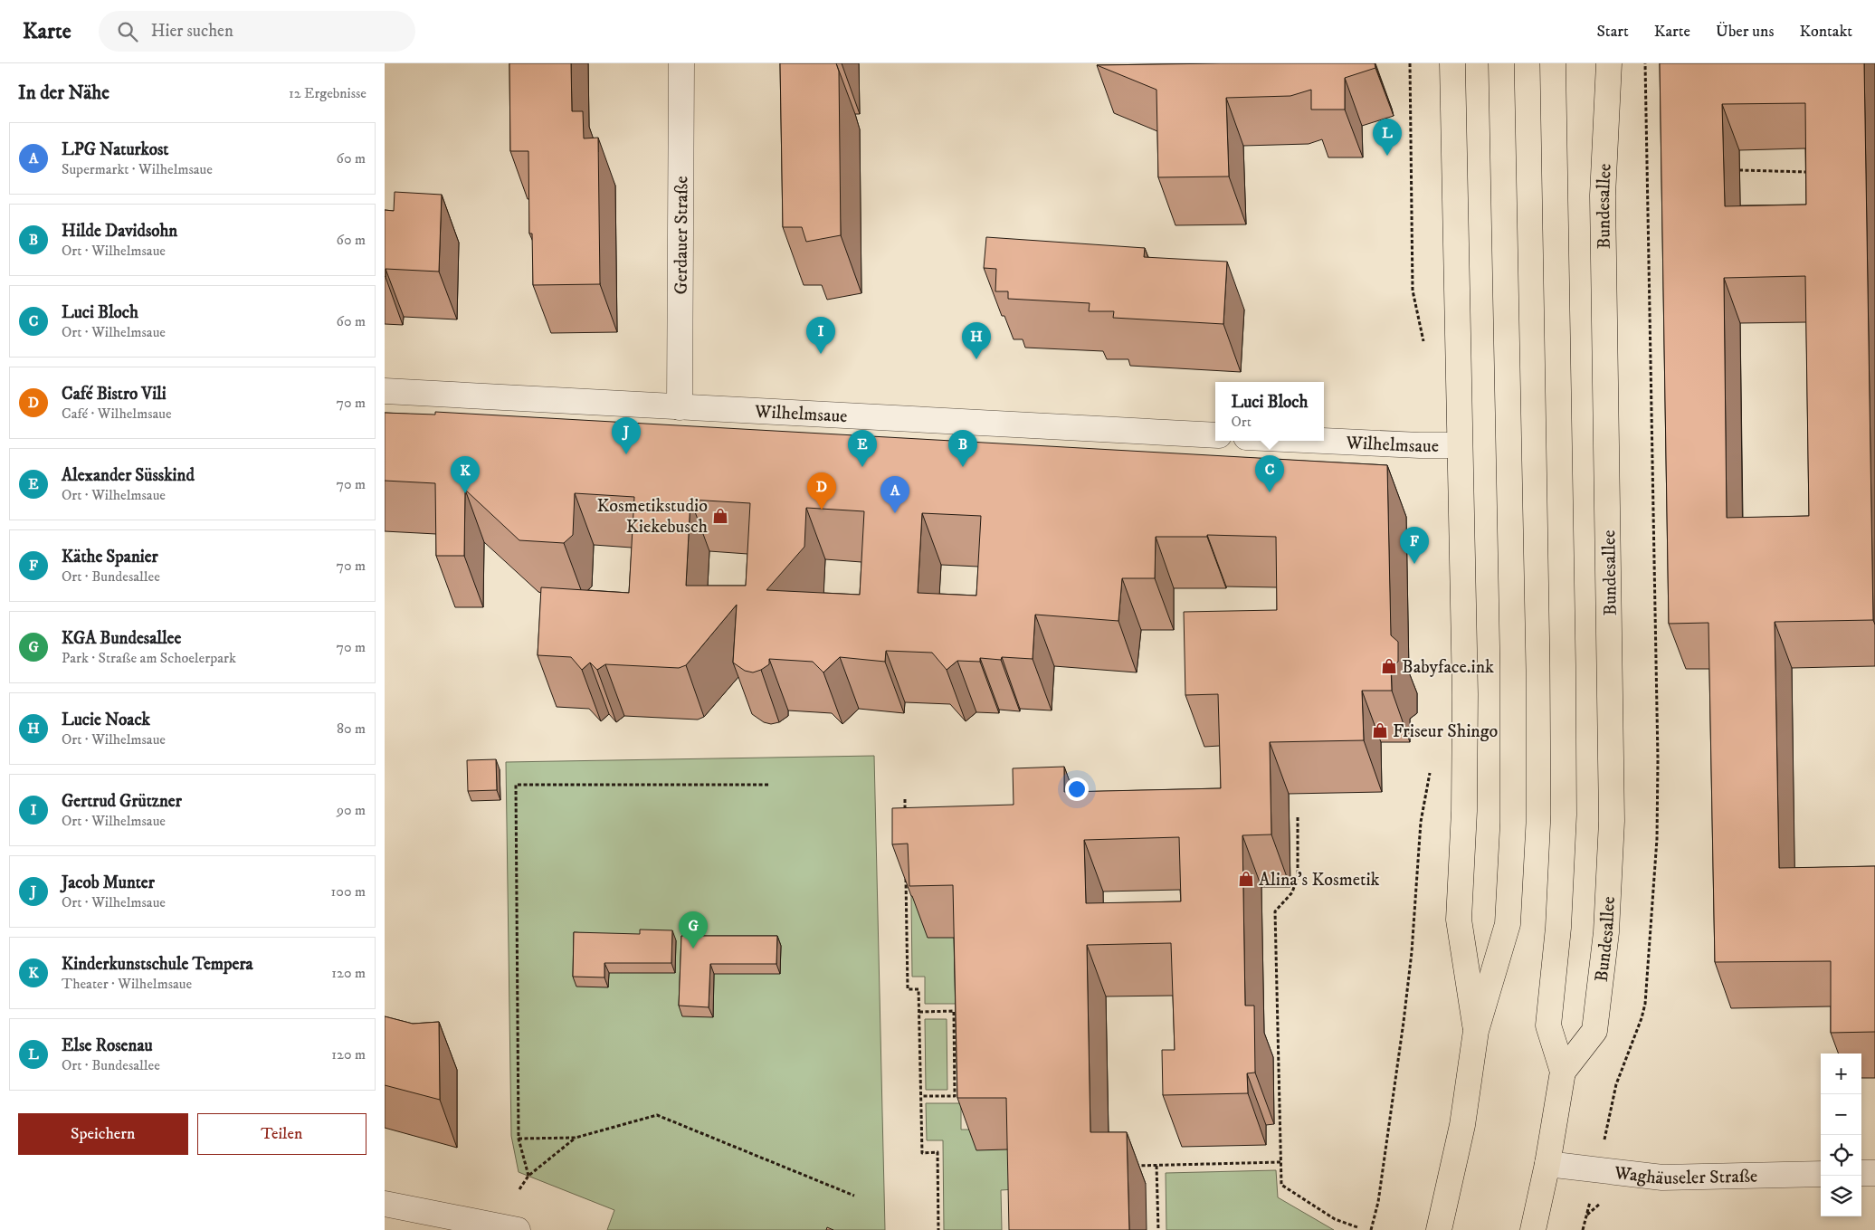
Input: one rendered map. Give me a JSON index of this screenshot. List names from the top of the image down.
{
  "streets": {
    "main road": ["Bundesallee"],
    "street": ["Gerdauer Straße", "Wilhelmsaue", "Waghäuseler Straße"]
  },
  "crossings": [
    ["Bundesallee", "Waghäuseler Straße"],
    ["Gerdauer Straße", "Wilhelmsaue"]
  ],
  "places": {
    "shop": [
      "Kosmetikstudio Kiekebusch",
      "Babyface.ink",
      "Friseur Shingo",
      "Alina's Kosmetik"
    ]
  },
  "page": {
    "header": "Karte",
    "search": "Hier suchen",
    "nav": [
      "Start",
      "Karte",
      "Über uns",
      "Kontakt"
    ],
    "heading": ["In der Nähe", "12 Ergebnisse"],
    "pins": [
      "L",
      "I",
      "H",
      "J",
      "B",
      "E",
      "C",
      "K",
      "D",
      "A",
      "F",
      "G"
    ],
    "list": [
      {
        "mark": "A",
        "name": "LPG Naturkost",
        "note": "Supermarkt · Wilhelmsaue",
        "value": "60 m"
      },
      {
        "mark": "B",
        "name": "Hilde Davidsohn",
        "note": "Ort · Wilhelmsaue",
        "value": "60 m"
      },
      {
        "mark": "C",
        "name": "Luci Bloch",
        "note": "Ort · Wilhelmsaue",
        "value": "60 m"
      },
      {
        "mark": "D",
        "name": "Café Bistro Vili",
        "note": "Café · Wilhelmsaue",
        "value": "70 m"
      },
      {
        "mark": "E",
        "name": "Alexander Süsskind",
        "note": "Ort · Wilhelmsaue",
        "value": "70 m"
      },
      {
        "mark": "F",
        "name": "Käthe Spanier",
        "note": "Ort · Bundesallee",
        "value": "70 m"
      },
      {
        "mark": "G",
        "name": "KGA Bundesallee",
        "note": "Park · Straße am Schoelerpark",
        "value": "70 m"
      },
      {
        "mark": "H",
        "name": "Lucie Noack",
        "note": "Ort · Wilhelmsaue",
        "value": "80 m"
      },
      {
        "mark": "I",
        "name": "Gertrud Grützner",
        "note": "Ort · Wilhelmsaue",
        "value": "90 m"
      },
      {
        "mark": "J",
        "name": "Jacob Munter",
        "note": "Ort · Wilhelmsaue",
        "value": "100 m"
      },
      {
        "mark": "K",
        "name": "Kinderkunstschule Tempera",
        "note": "Theater · Wilhelmsaue",
        "value": "120 m"
      },
      {
        "mark": "L",
        "name": "Else Rosenau",
        "note": "Ort · Bundesallee",
        "value": "120 m"
      }
    ],
    "popup": ["Luci Bloch", "Ort"],
    "map_buttons": ["+", "−"],
    "buttons": ["Speichern", "Teilen"]
  }
}
